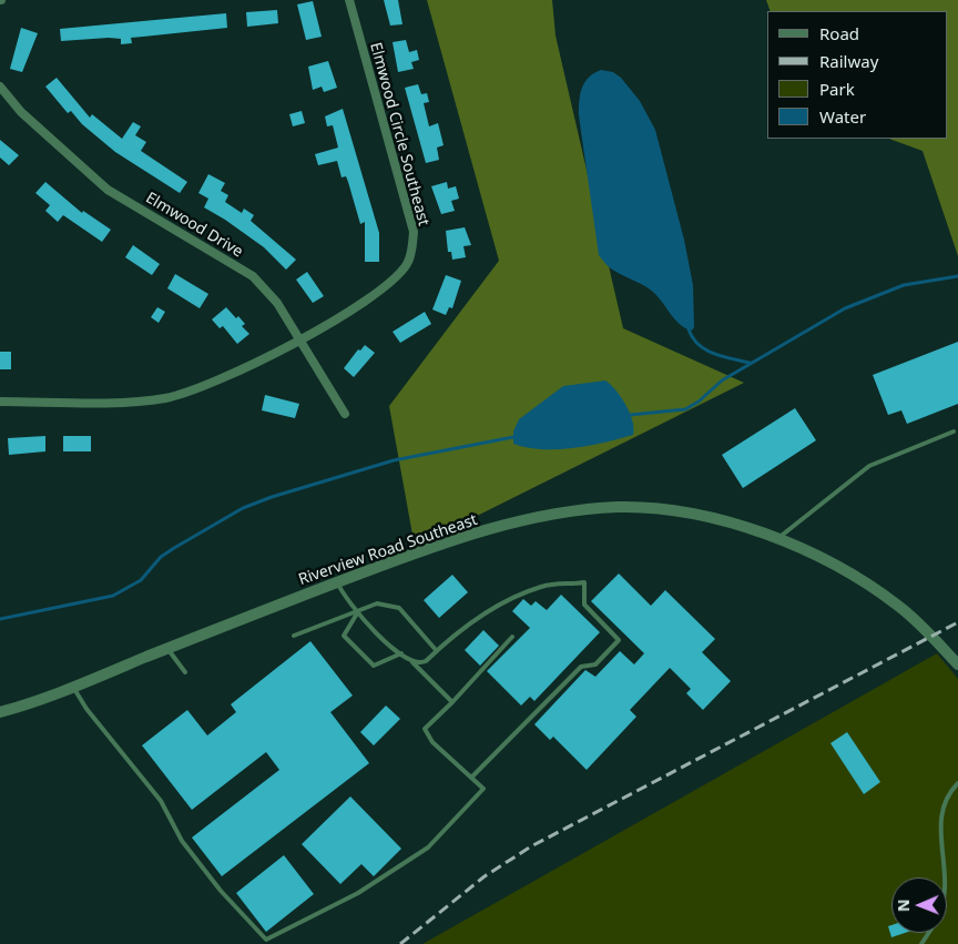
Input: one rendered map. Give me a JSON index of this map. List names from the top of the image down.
{
  "streets": {
    "street": ["Elmwood Circle Southeast", "Elmwood Drive", "Riverview Road Southeast"]
  },
  "crossings": [
    ["Elmwood Circle Southeast", "Elmwood Drive"]
  ],
  "legend": [
    "Road",
    "Railway",
    "Park",
    "Water"
  ],
  "north": "left"
}
